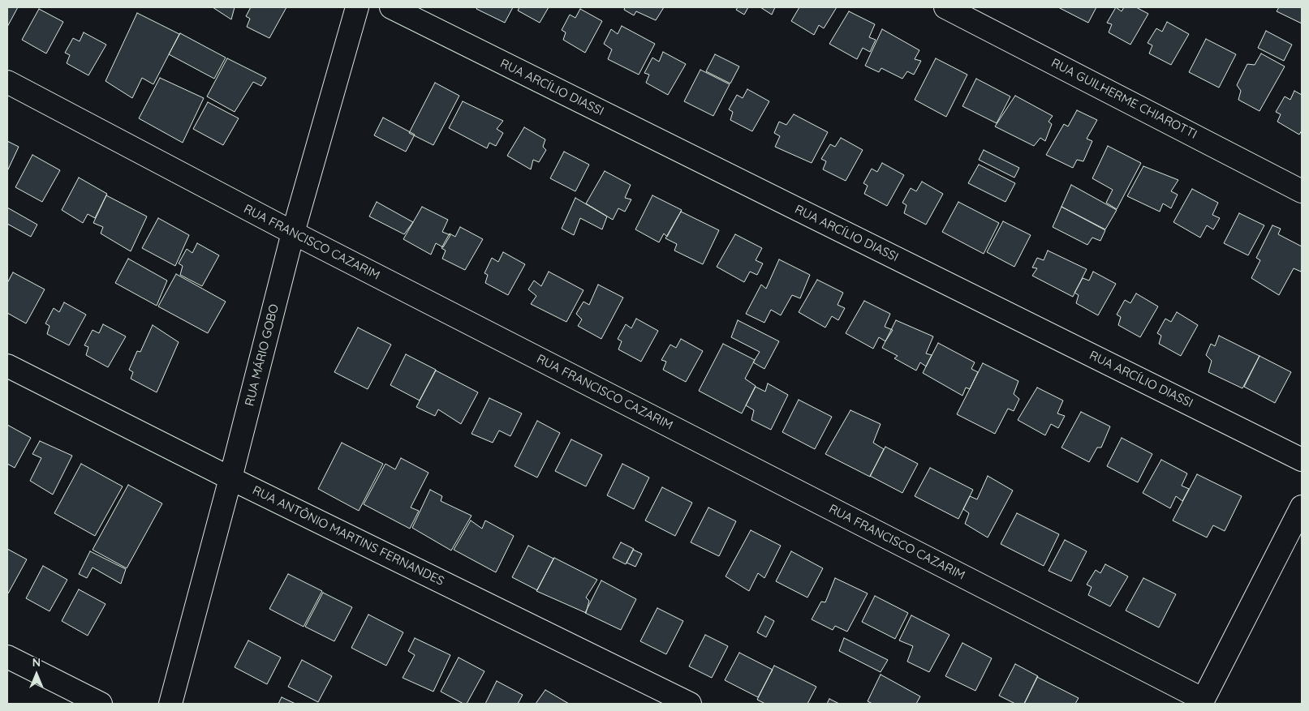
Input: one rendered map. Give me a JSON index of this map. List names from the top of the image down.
{
  "streets": {
    "street": [
      "RUA ARCÍLIO DIASSI",
      "RUA GUILHERME CHIAROTTI",
      "RUA FRANCISCO CAZARIM",
      "RUA MÁRIO GOBO",
      "RUA ANTÔNIO MARTINS FERNANDES"
    ]
  },
  "crossings": [
    ["RUA FRANCISCO CAZARIM", "RUA MÁRIO GOBO"],
    ["RUA MÁRIO GOBO", "RUA ANTÔNIO MARTINS FERNANDES"]
  ],
  "north": "top"
}
